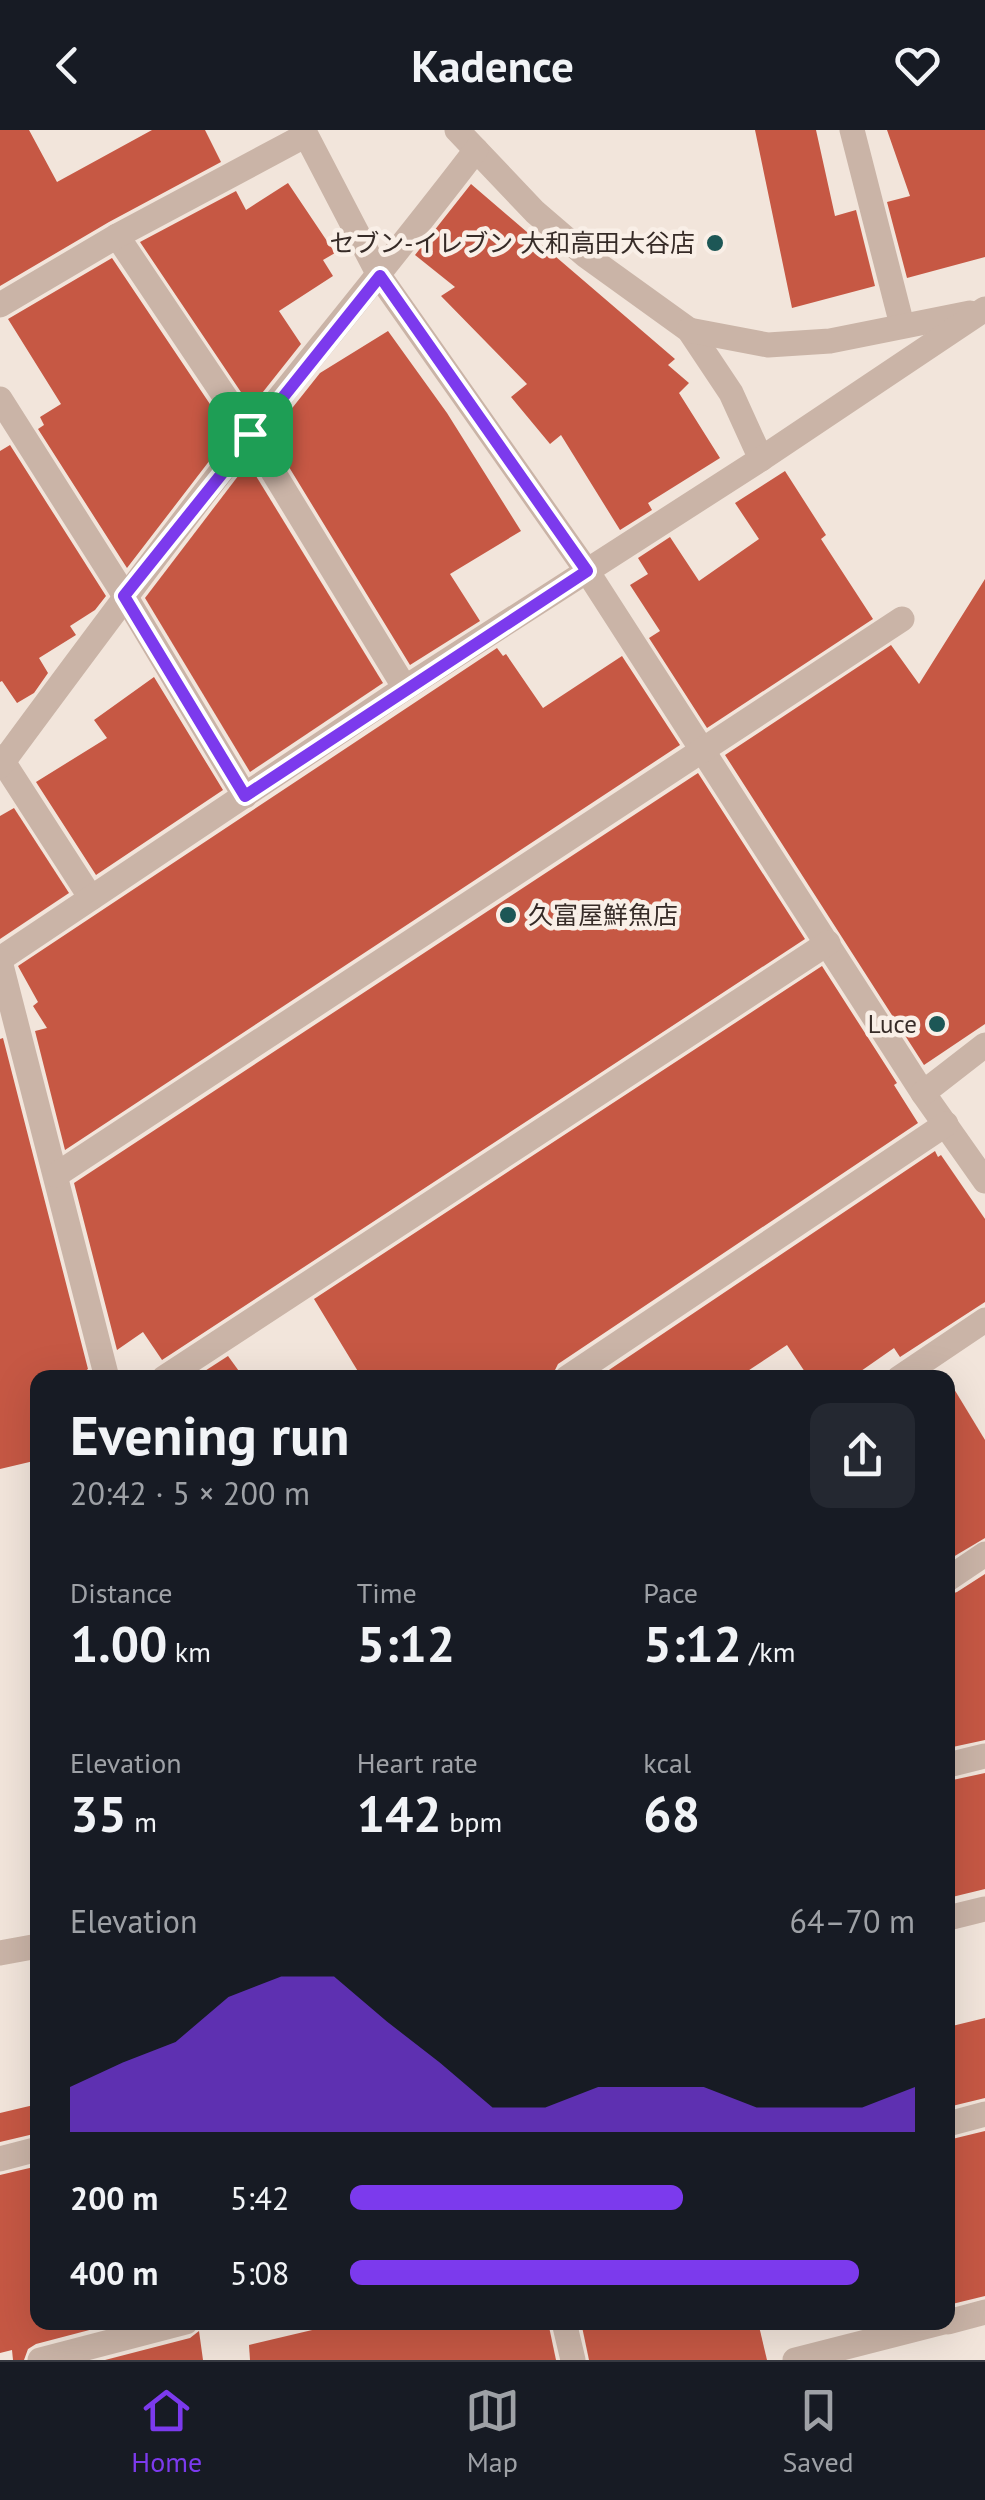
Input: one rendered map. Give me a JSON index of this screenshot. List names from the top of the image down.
{
  "places": ["セブン-イレブン 大和高田大谷店", "久富屋鮮魚店", "Luce"],
  "page": {
    "header": "Kadence",
    "heading": ["Evening run", "20:42 · 5 × 200 m"],
    "stats": [
      ["Distance", "1.00 km"],
      ["Time", "5:12"],
      ["Pace", "5:12 /km"],
      ["Elevation", "35 m"],
      ["Heart rate", "142 bpm"],
      ["kcal", "68"]
    ],
    "chart": ["Elevation", "64–70 m"],
    "list": [
      {
        "name": "200 m",
        "note": "5:42"
      },
      {
        "name": "400 m",
        "note": "5:08"
      }
    ],
    "tabs": ["Home", "Map", "Saved"]
  }
}
